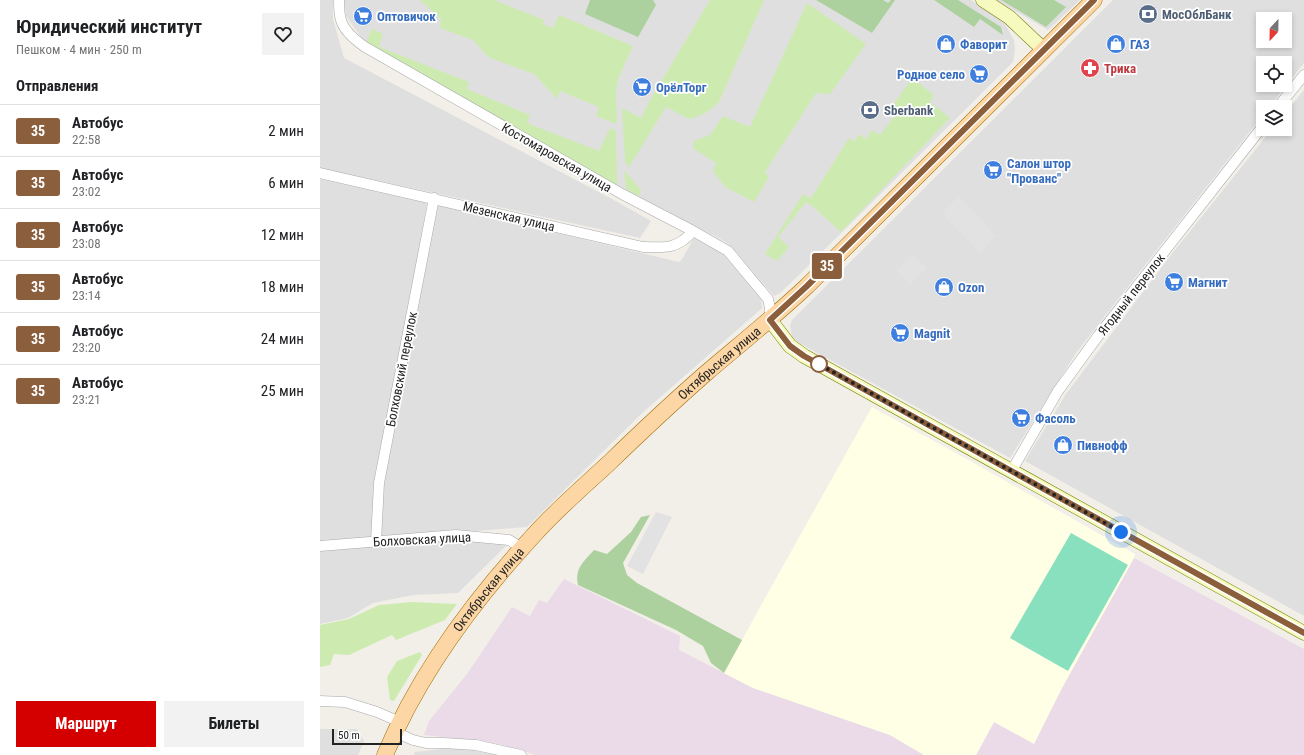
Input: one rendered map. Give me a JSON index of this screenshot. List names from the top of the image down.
{
  "streets": {
    "main road": ["Октябрьская улица"],
    "street": [
      "Костомаровская улица",
      "Мезенская улица",
      "Ягодный переулок",
      "Болховский переулок",
      "Болховская улица"
    ]
  },
  "crossings": [
    ["Костомаровская улица", "Мезенская улица"],
    ["Костомаровская улица", "Октябрьская улица"],
    ["Мезенская улица", "Болховский переулок"],
    ["Октябрьская улица", "Болховская улица"],
    ["Болховский переулок", "Болховская улица"]
  ],
  "places": {
    "bank": ["МосОблБанк", "Sberbank"],
    "supermarket": [
      "Оптовичок",
      "Родное село",
      "ОрёлТорг",
      "Салон штор \"Прованс\"",
      "Магнит",
      "Magnit",
      "Фасоль"
    ],
    "shop": [
      "Фаворит",
      "ГАЗ",
      "Ozon",
      "Пивнофф"
    ],
    "pharmacy": ["Трика"]
  },
  "lines": ["bus line 35"],
  "scale_bar": "50 m",
  "north": "bottom",
  "page": {
    "heading": [
      ["Юридический институт", "Пешком · 4 мин · 250 m"],
      "Отправления"
    ],
    "on_map": "35",
    "list": [
      {
        "mark": "35",
        "name": "Автобус",
        "note": "22:58",
        "value": "2 мин"
      },
      {
        "mark": "35",
        "name": "Автобус",
        "note": "23:02",
        "value": "6 мин"
      },
      {
        "mark": "35",
        "name": "Автобус",
        "note": "23:08",
        "value": "12 мин"
      },
      {
        "mark": "35",
        "name": "Автобус",
        "note": "23:14",
        "value": "18 мин"
      },
      {
        "mark": "35",
        "name": "Автобус",
        "note": "23:20",
        "value": "24 мин"
      },
      {
        "mark": "35",
        "name": "Автобус",
        "note": "23:21",
        "value": "25 мин"
      }
    ],
    "buttons": ["Маршрут", "Билеты"],
    "scale": "50 m"
  }
}
